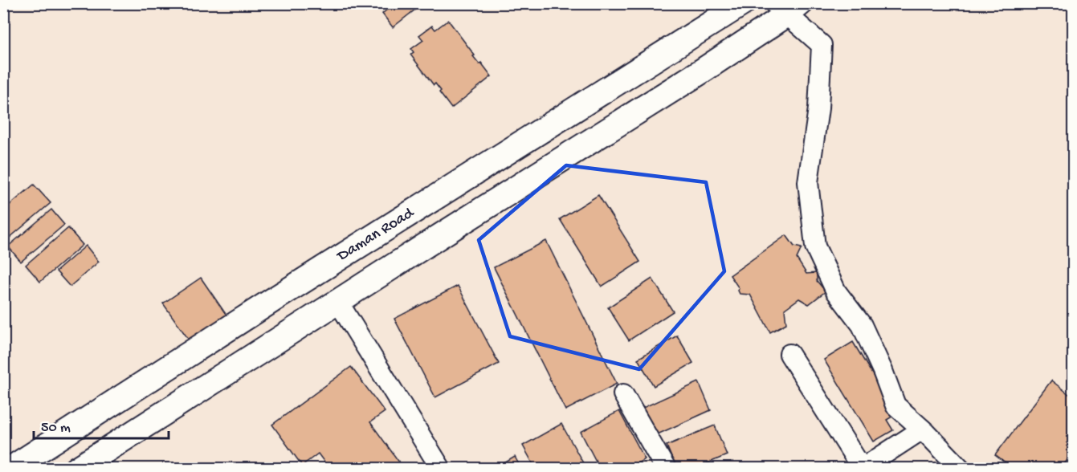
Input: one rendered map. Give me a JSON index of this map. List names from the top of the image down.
{
  "streets": {
    "main road": ["Daman Road"]
  },
  "scale_bar": "50 m"
}
